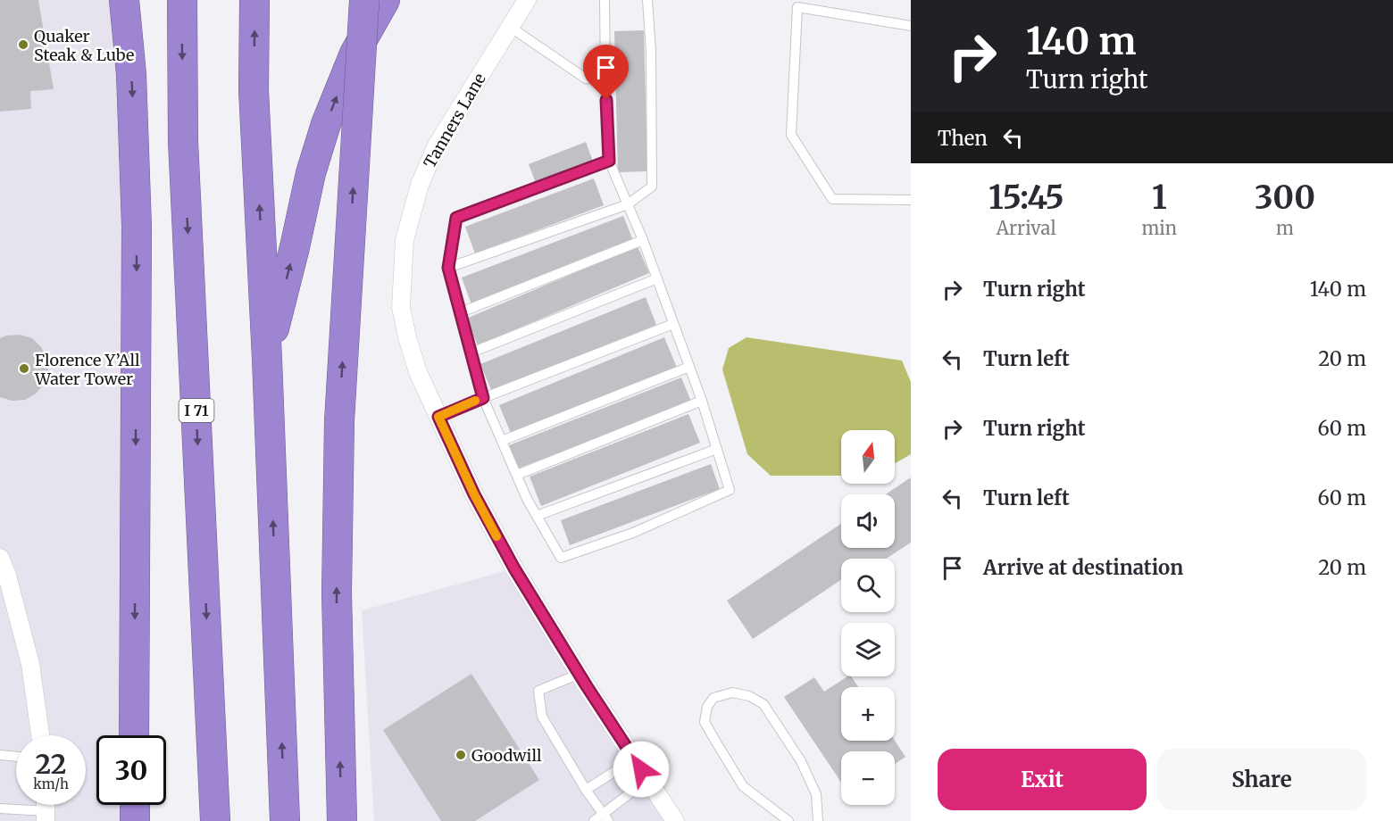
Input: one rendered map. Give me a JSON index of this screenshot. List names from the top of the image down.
{
  "streets": {
    "highway": ["I 71"],
    "street": ["Tanners Lane"]
  },
  "places": ["Quaker Steak & Lube", "Florence Y’All Water Tower", "Goodwill"],
  "north": "top",
  "page": {
    "turn": ["140 m", "Turn right"],
    "then": "Then",
    "eta": [
      "15:45",
      "Arrival",
      "1",
      "min",
      "300",
      "m"
    ],
    "list": [
      {
        "name": "Turn right",
        "value": "140 m"
      },
      {
        "name": "Turn left",
        "value": "20 m"
      },
      {
        "name": "Turn right",
        "value": "60 m"
      },
      {
        "name": "Turn left",
        "value": "60 m"
      },
      {
        "name": "Arrive at destination",
        "value": "20 m"
      }
    ],
    "map_buttons": ["+", "−"],
    "speed": "22 km/h",
    "limit": "30",
    "buttons": ["Exit", "Share"]
  }
}
